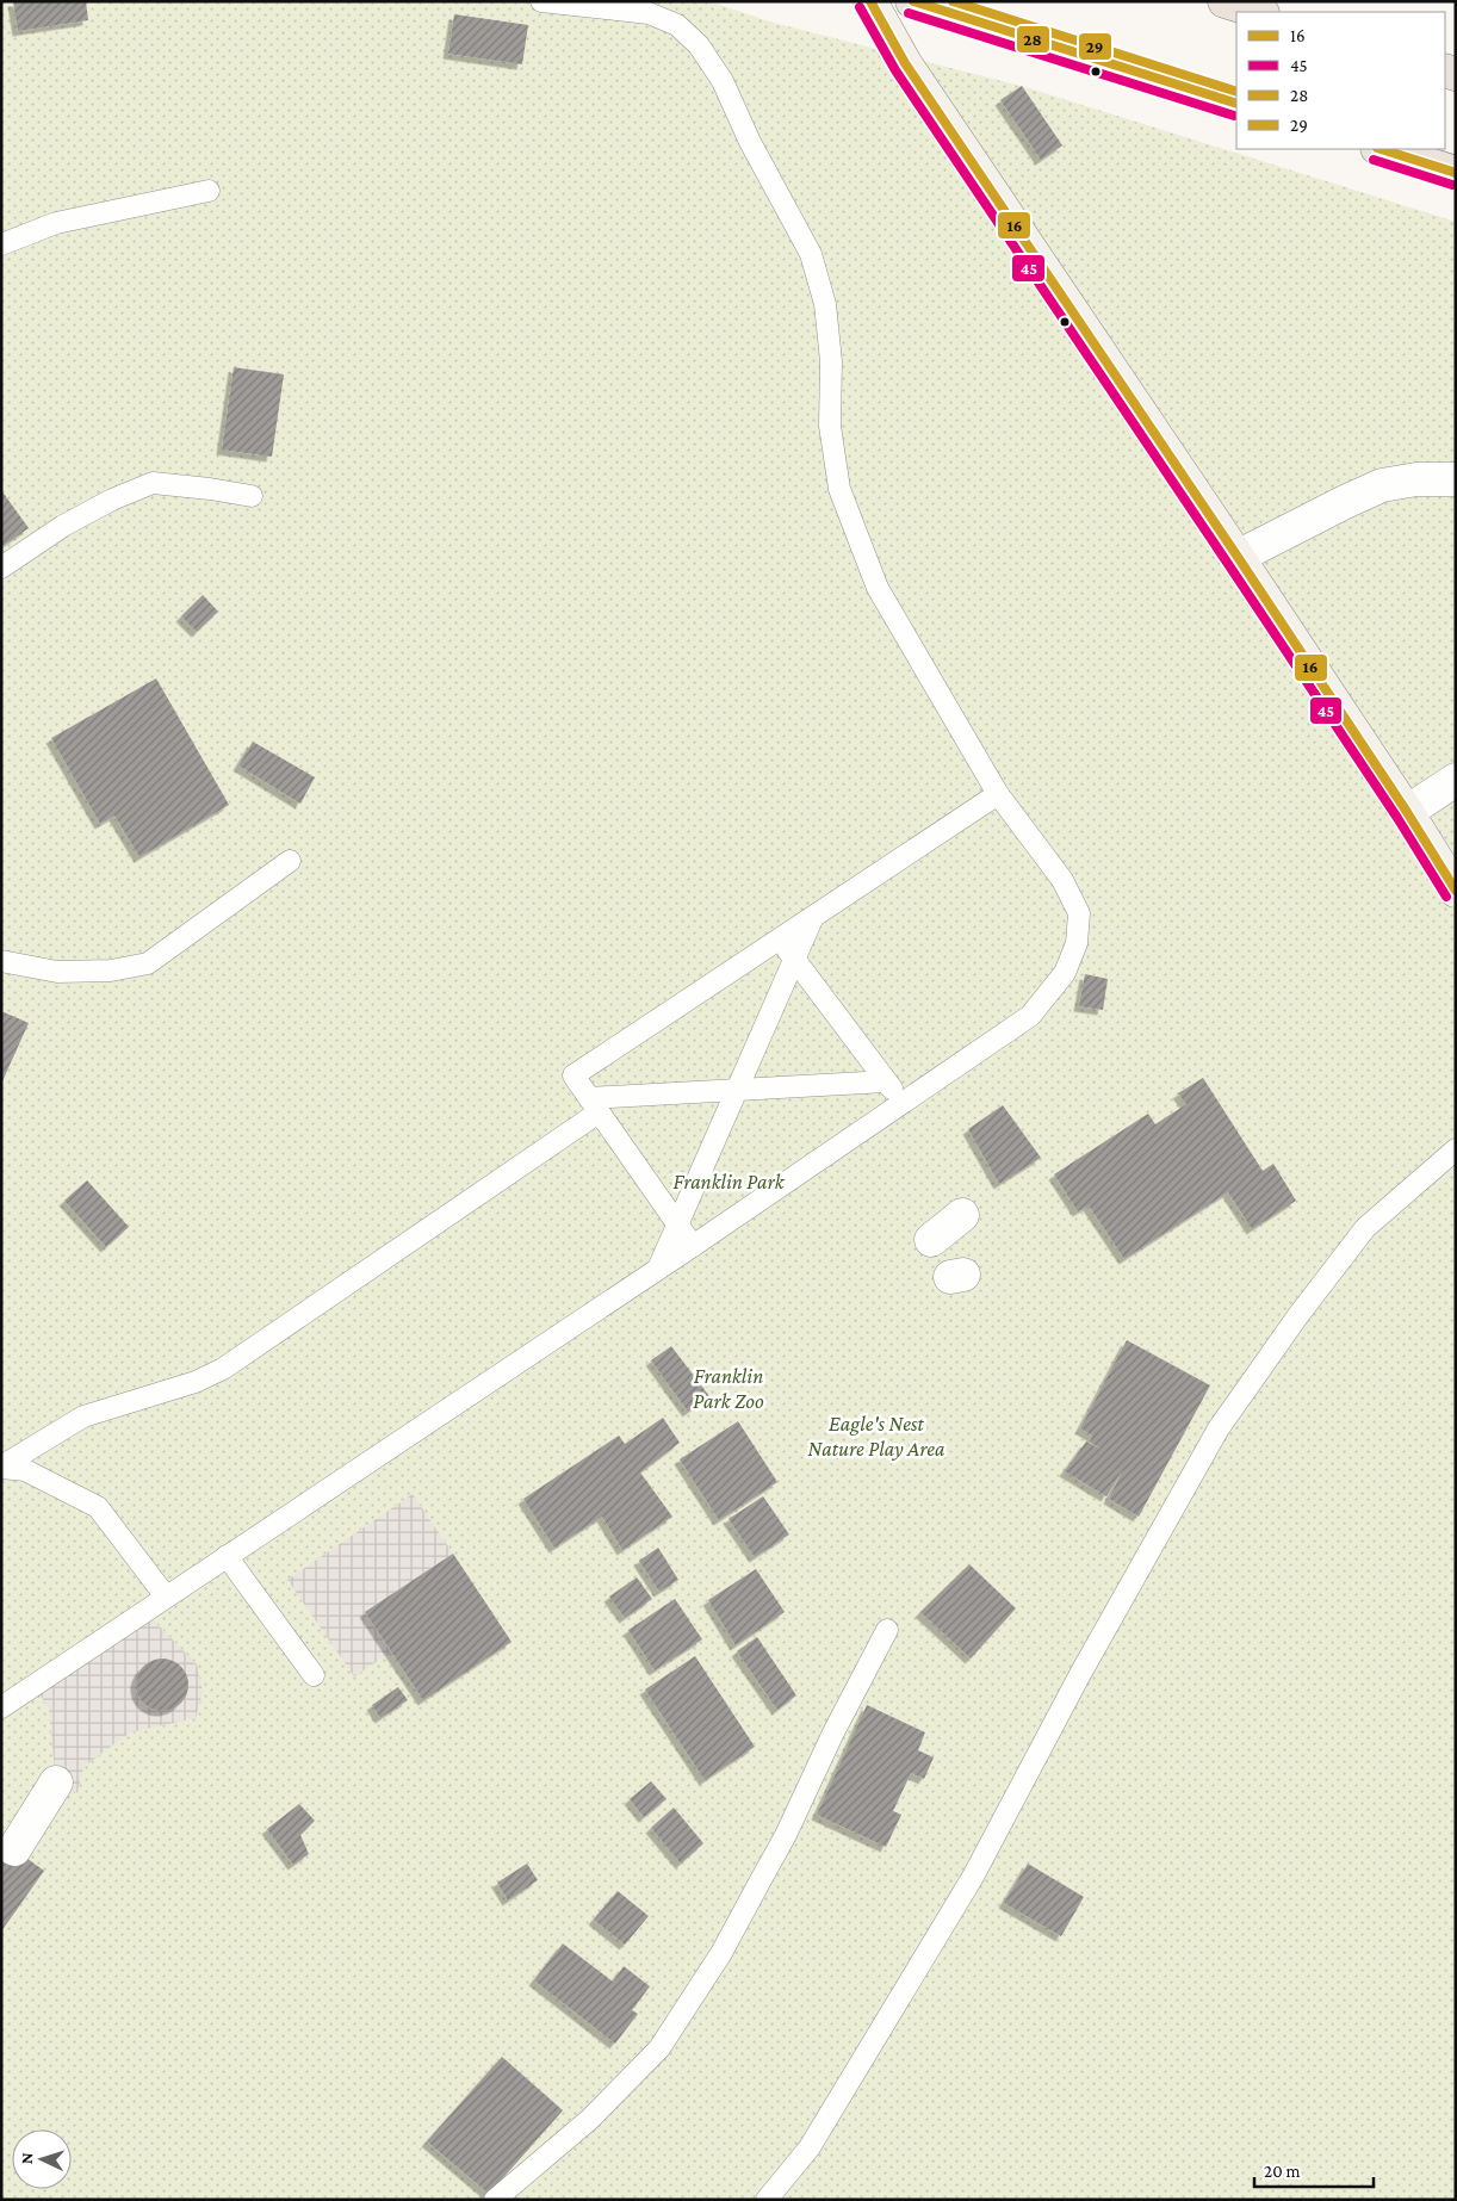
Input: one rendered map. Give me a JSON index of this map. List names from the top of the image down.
{
  "parks": ["Franklin Park", "Franklin Park Zoo", "Eagle's Nest Nature Play Area"],
  "lines": [
    "transit line 16",
    "transit line 28",
    "transit line 29",
    "transit line 45"
  ],
  "legend": [
    "16",
    "45",
    "28",
    "29"
  ],
  "scale_bar": "20 m",
  "north": "left"
}
